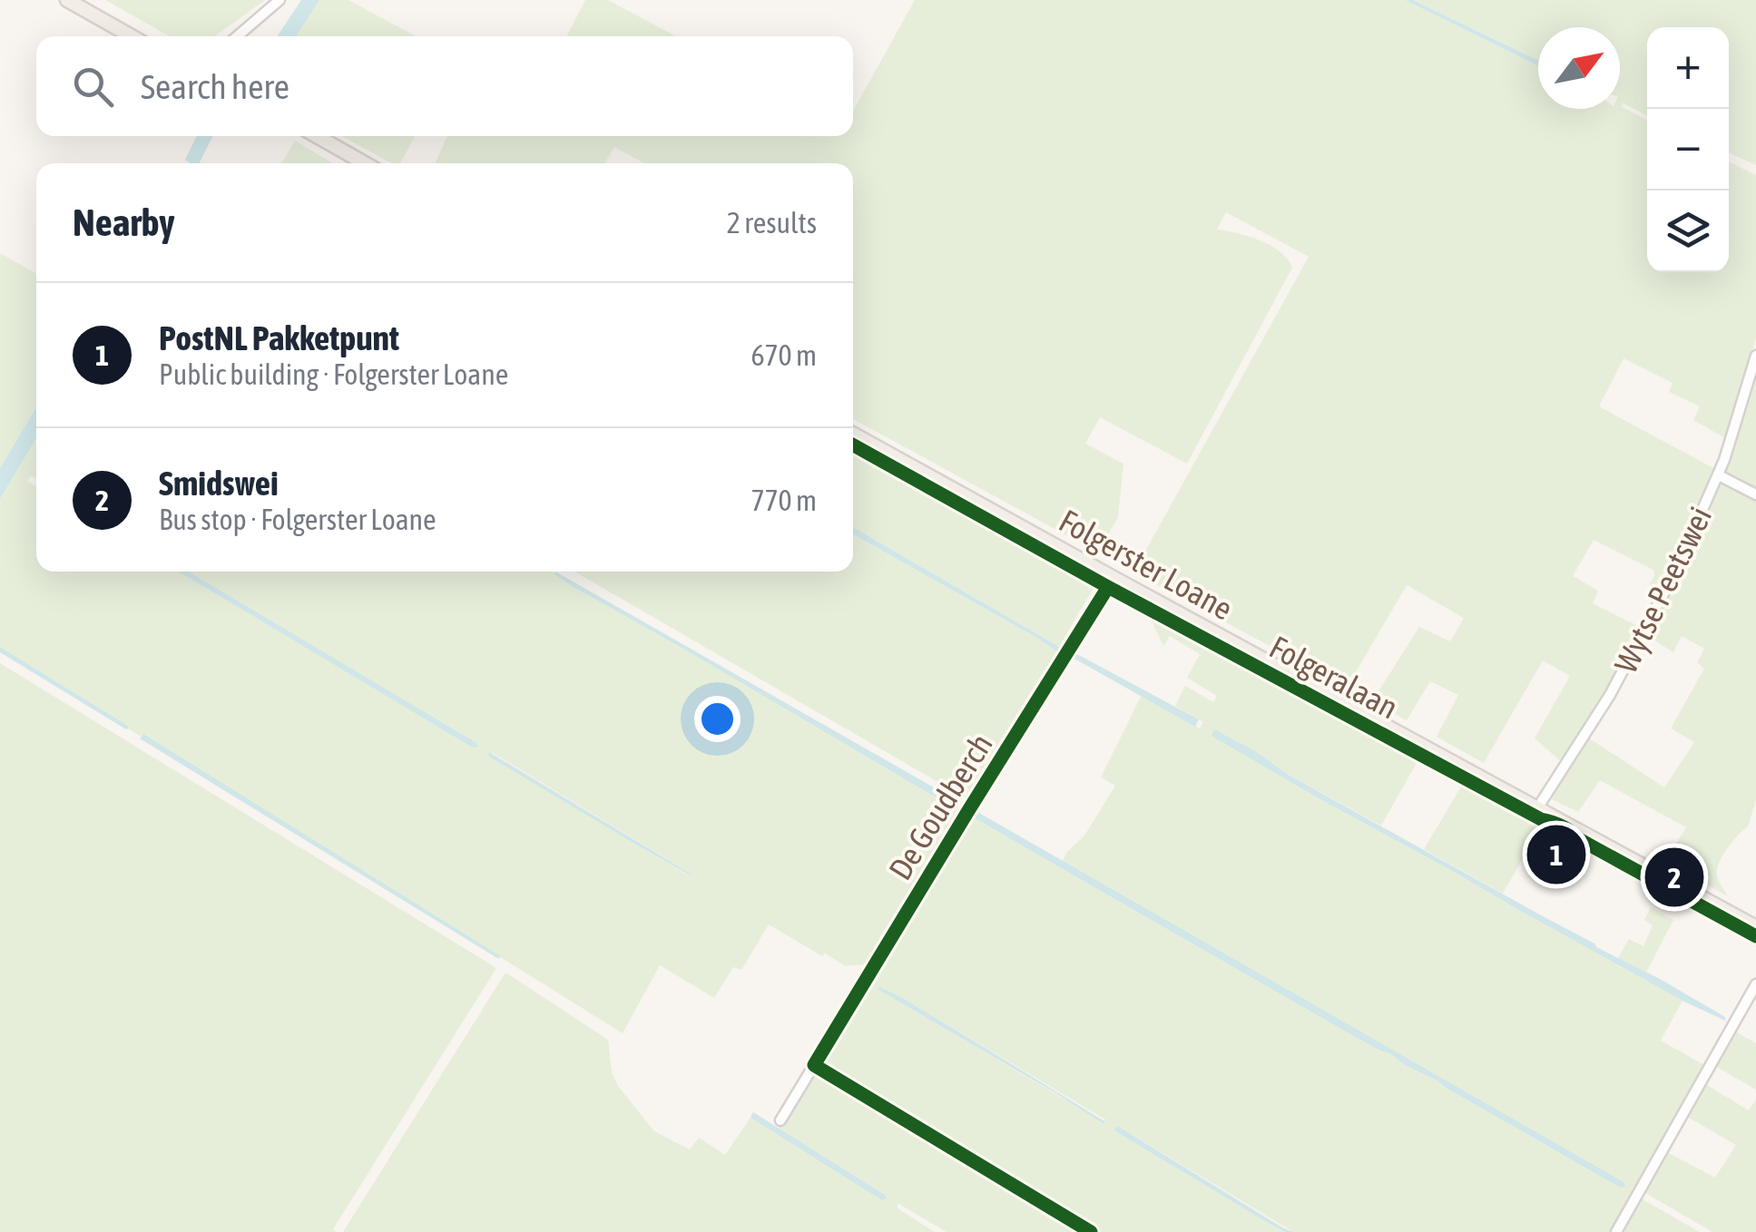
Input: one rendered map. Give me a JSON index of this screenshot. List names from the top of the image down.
{
  "streets": {
    "main road": ["Folgerster Loane"],
    "street": ["Wytse Peetswei", "De Goudberch"],
    "cycle path": ["Folgeralaan"]
  },
  "crossings": [
    ["Folgerster Loane", "Wytse Peetswei"],
    ["Folgerster Loane", "De Goudberch"]
  ],
  "north": "top right",
  "page": {
    "map_buttons": ["+", "−"],
    "search": "Search here",
    "heading": ["Nearby", "2 results"],
    "list": [
      {
        "mark": "1",
        "name": "PostNL Pakketpunt",
        "note": "Public building · Folgerster Loane",
        "value": "670 m"
      },
      {
        "mark": "2",
        "name": "Smidswei",
        "note": "Bus stop · Folgerster Loane",
        "value": "770 m"
      }
    ],
    "pins": ["1", "2"]
  }
}
